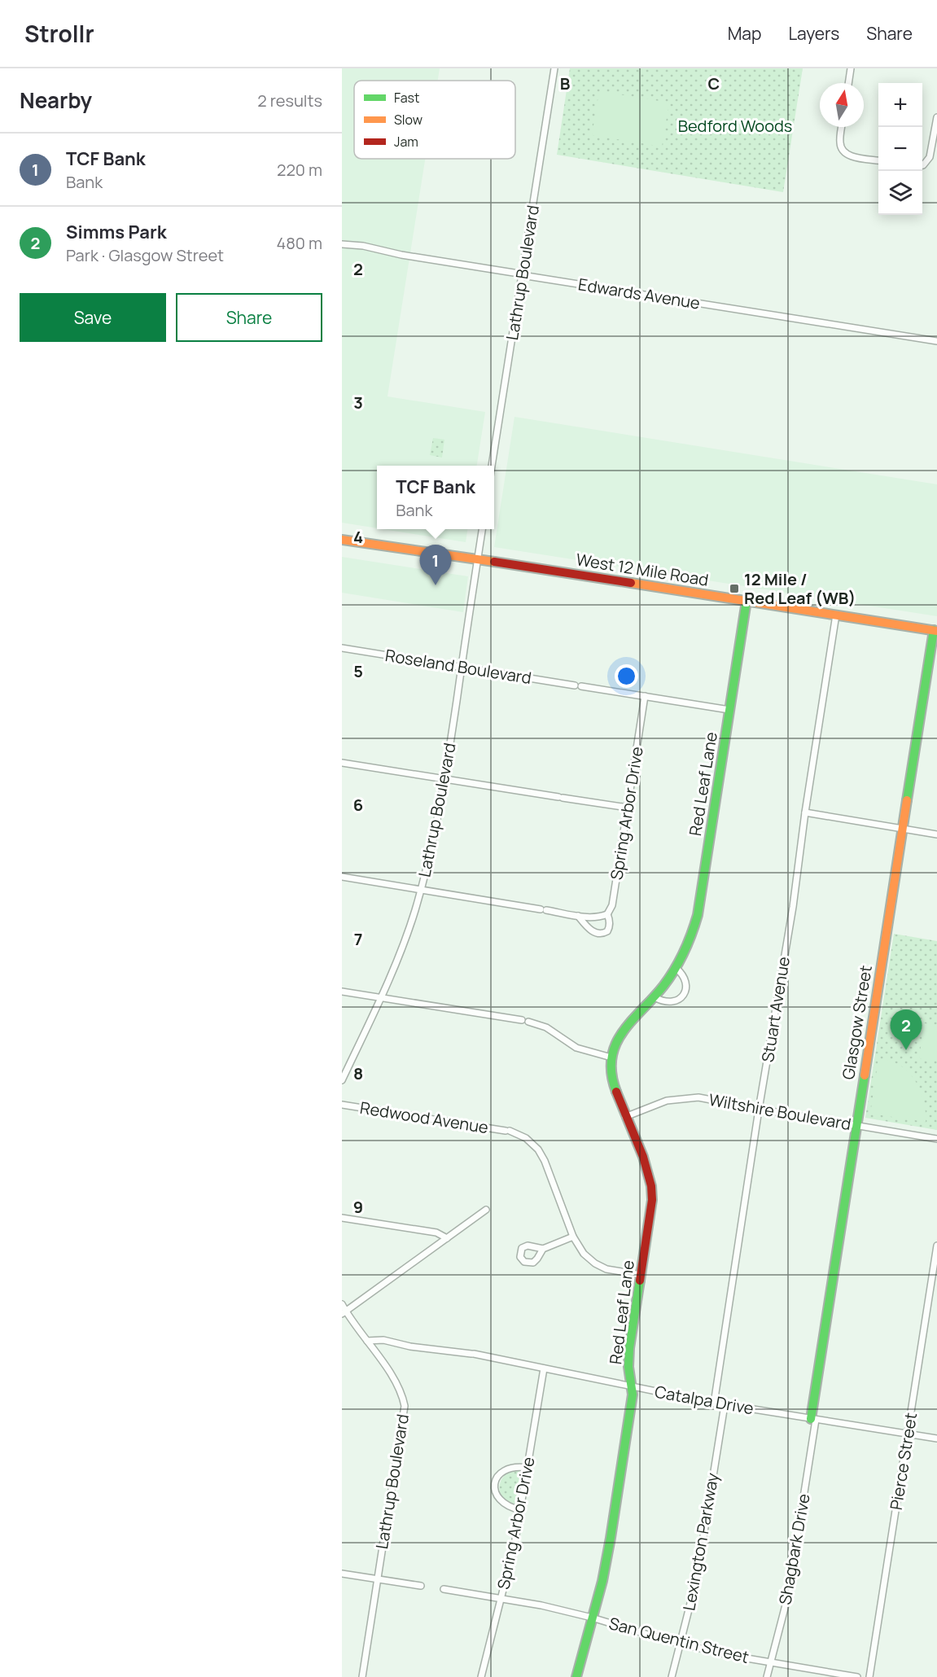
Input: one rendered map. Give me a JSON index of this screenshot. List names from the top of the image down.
{
  "streets": {
    "street": [
      "Lathrup Boulevard",
      "Edwards Avenue",
      "West 12 Mile Road",
      "Roseland Boulevard",
      "Red Leaf Lane",
      "Spring Arbor Drive",
      "Stuart Avenue",
      "Glasgow Street",
      "Wiltshire Boulevard",
      "Redwood Avenue",
      "Catalpa Drive",
      "Pierce Street",
      "Lexington Parkway",
      "Shagbark Drive",
      "San Quentin Street"
    ]
  },
  "crossings": [
    ["Lathrup Boulevard", "Edwards Avenue"],
    ["Lathrup Boulevard", "West 12 Mile Road"],
    ["Lathrup Boulevard", "Roseland Boulevard"],
    ["Lathrup Boulevard", "Catalpa Drive"],
    ["West 12 Mile Road", "Red Leaf Lane"],
    ["West 12 Mile Road", "Stuart Avenue"],
    ["West 12 Mile Road", "Glasgow Street"],
    ["Roseland Boulevard", "Red Leaf Lane"],
    ["Roseland Boulevard", "Spring Arbor Drive"],
    ["Red Leaf Lane", "Wiltshire Boulevard"],
    ["Red Leaf Lane", "Redwood Avenue"],
    ["Red Leaf Lane", "Catalpa Drive"],
    ["Red Leaf Lane", "San Quentin Street"],
    ["Spring Arbor Drive", "Catalpa Drive"],
    ["Spring Arbor Drive", "San Quentin Street"],
    ["Stuart Avenue", "Wiltshire Boulevard"],
    ["Stuart Avenue", "Catalpa Drive"],
    ["Glasgow Street", "Wiltshire Boulevard"],
    ["Glasgow Street", "Catalpa Drive"],
    ["Glasgow Street", "Shagbark Drive"],
    ["Catalpa Drive", "Pierce Street"],
    ["Catalpa Drive", "Lexington Parkway"],
    ["Catalpa Drive", "Shagbark Drive"],
    ["Lexington Parkway", "San Quentin Street"],
    ["Shagbark Drive", "San Quentin Street"]
  ],
  "parks": ["Bedford Woods"],
  "places": {
    "transit": ["12 Mile / Red Leaf (WB)"]
  },
  "legend": ["Fast", "Slow", "Jam"],
  "north": "top",
  "page": {
    "header": "Strollr",
    "nav": ["Map", "Layers", "Share"],
    "heading": ["Nearby", "2 results"],
    "map_buttons": ["+", "−"],
    "list": [
      {
        "mark": "1",
        "name": "TCF Bank",
        "note": "Bank",
        "value": "220 m"
      },
      {
        "mark": "2",
        "name": "Simms Park",
        "note": "Park · Glasgow Street",
        "value": "480 m"
      }
    ],
    "buttons": ["Save", "Share"],
    "popup": ["TCF Bank", "Bank"],
    "pins": ["1", "2"]
  },
  "grid": {
    "columns": ["B", "C"],
    "rows": [
      "2",
      "3",
      "4",
      "5",
      "6",
      "7",
      "8",
      "9"
    ]
  }
}
